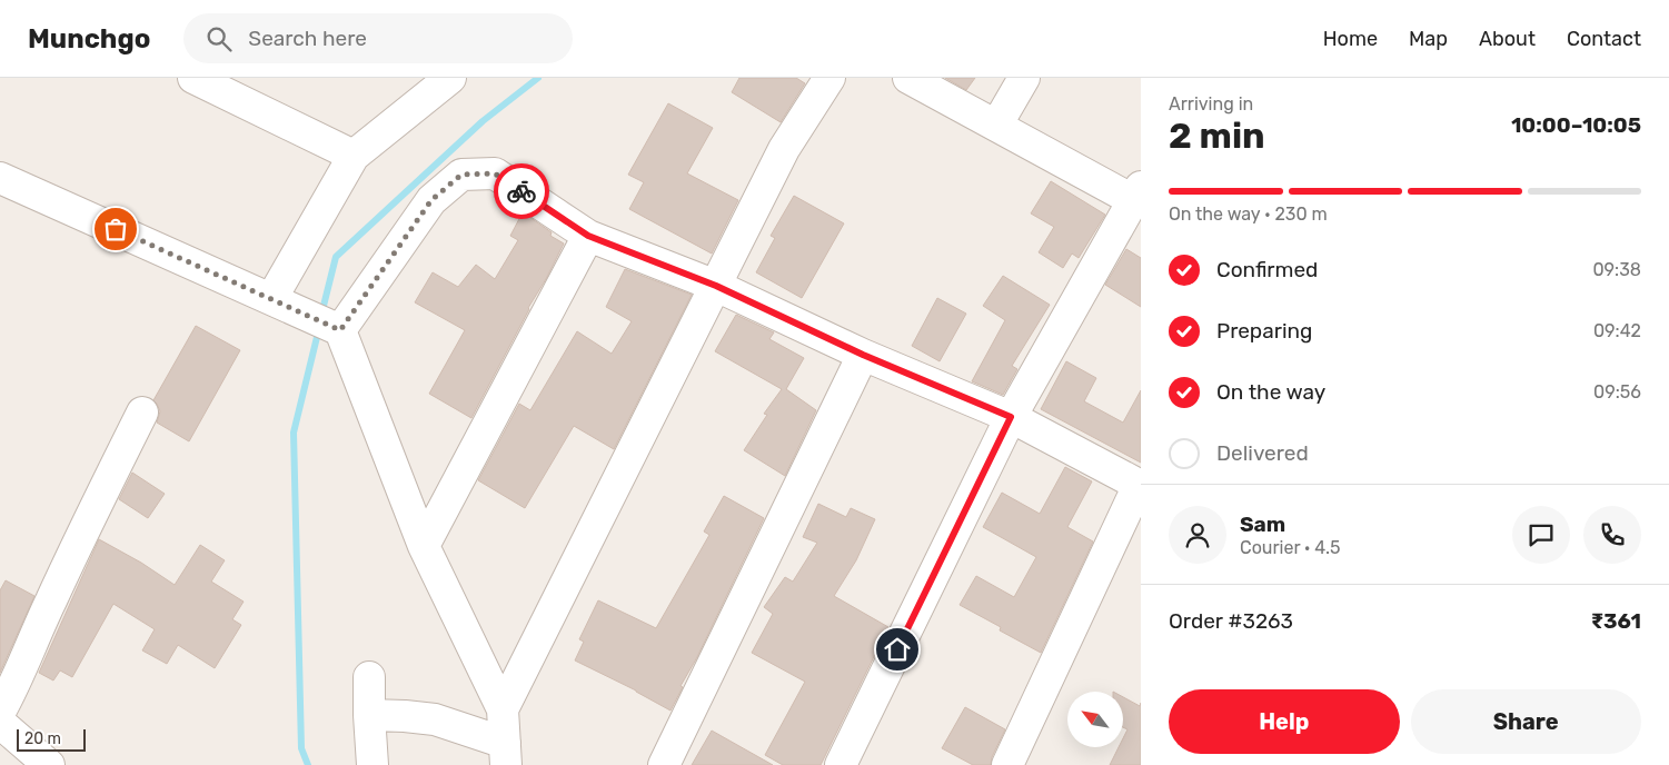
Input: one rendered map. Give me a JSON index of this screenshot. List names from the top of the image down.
{
  "scale_bar": "20 m",
  "north": "top left",
  "page": {
    "header": "Munchgo",
    "search": "Search here",
    "nav": [
      "Home",
      "Map",
      "About",
      "Contact"
    ],
    "heading": ["2 min", "Arriving in", "10:00–10:05"],
    "panel": [
      "Sam",
      "Courier · 4.5",
      "Order #3263",
      "₹361"
    ],
    "bar": "On the way · 230 m",
    "list": [
      ["Confirmed", "09:38"],
      ["Preparing", "09:42"],
      ["On the way", "09:56"],
      "Delivered"
    ],
    "buttons": ["Help", "Share"],
    "scale": "20 m"
  }
}
